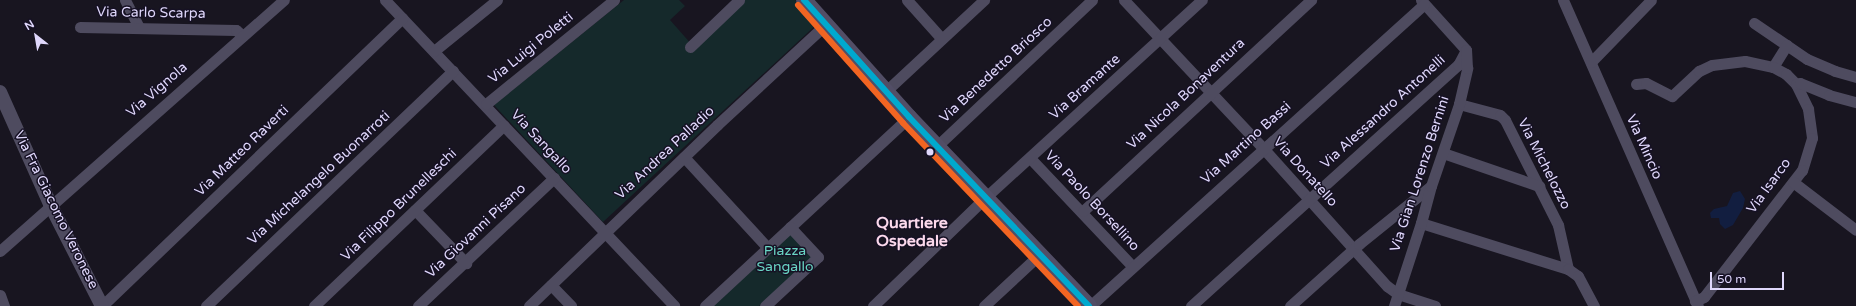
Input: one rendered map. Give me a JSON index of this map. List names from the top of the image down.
{
  "streets": {
    "street": [
      "Via Carlo Scarpa",
      "Via Luigi Poletti",
      "Via Benedetto Briosco",
      "Via Bramante",
      "Via Vignola",
      "Via Nicola Bonaventura",
      "Via Alessandro Antonelli",
      "Via Sangallo",
      "Via Martino Bassi",
      "Via Mincio",
      "Via Matteo Raverti",
      "Via Andrea Palladio",
      "Via Michelozzo",
      "Via Donatello",
      "Via Gian Lorenzo Bernini",
      "Via Michelangelo Buonarroti",
      "Via Isarco",
      "Via Paolo Borsellino",
      "Via Filippo Brunelleschi",
      "Via Fra Giacomo Veronese",
      "Via Giovanni Pisano"
    ]
  },
  "crossings": [
    ["Via Carlo Scarpa", "Via Vignola"],
    ["Via Luigi Poletti", "Via Sangallo"],
    ["Via Bramante", "Via Donatello"],
    ["Via Bramante", "Via Paolo Borsellino"],
    ["Via Vignola", "Via Fra Giacomo Veronese"],
    ["Via Nicola Bonaventura", "Via Donatello"],
    ["Via Nicola Bonaventura", "Via Paolo Borsellino"],
    ["Via Alessandro Antonelli", "Via Donatello"],
    ["Via Alessandro Antonelli", "Via Gian Lorenzo Bernini"],
    ["Via Sangallo", "Via Matteo Raverti"],
    ["Via Sangallo", "Via Andrea Palladio"],
    ["Via Sangallo", "Via Michelangelo Buonarroti"],
    ["Via Sangallo", "Via Filippo Brunelleschi"],
    ["Via Sangallo", "Via Giovanni Pisano"],
    ["Via Martino Bassi", "Via Donatello"],
    ["Via Martino Bassi", "Via Paolo Borsellino"],
    ["Via Mincio", "Via Isarco"],
    ["Via Matteo Raverti", "Via Fra Giacomo Veronese"],
    ["Via Michelozzo", "Via Gian Lorenzo Bernini"],
    ["Via Donatello", "Via Gian Lorenzo Bernini"]
  ],
  "districts": ["Quartiere Ospedale"],
  "parks": ["Piazza Sangallo"],
  "scale_bar": "50 m",
  "north": "top left"
}
